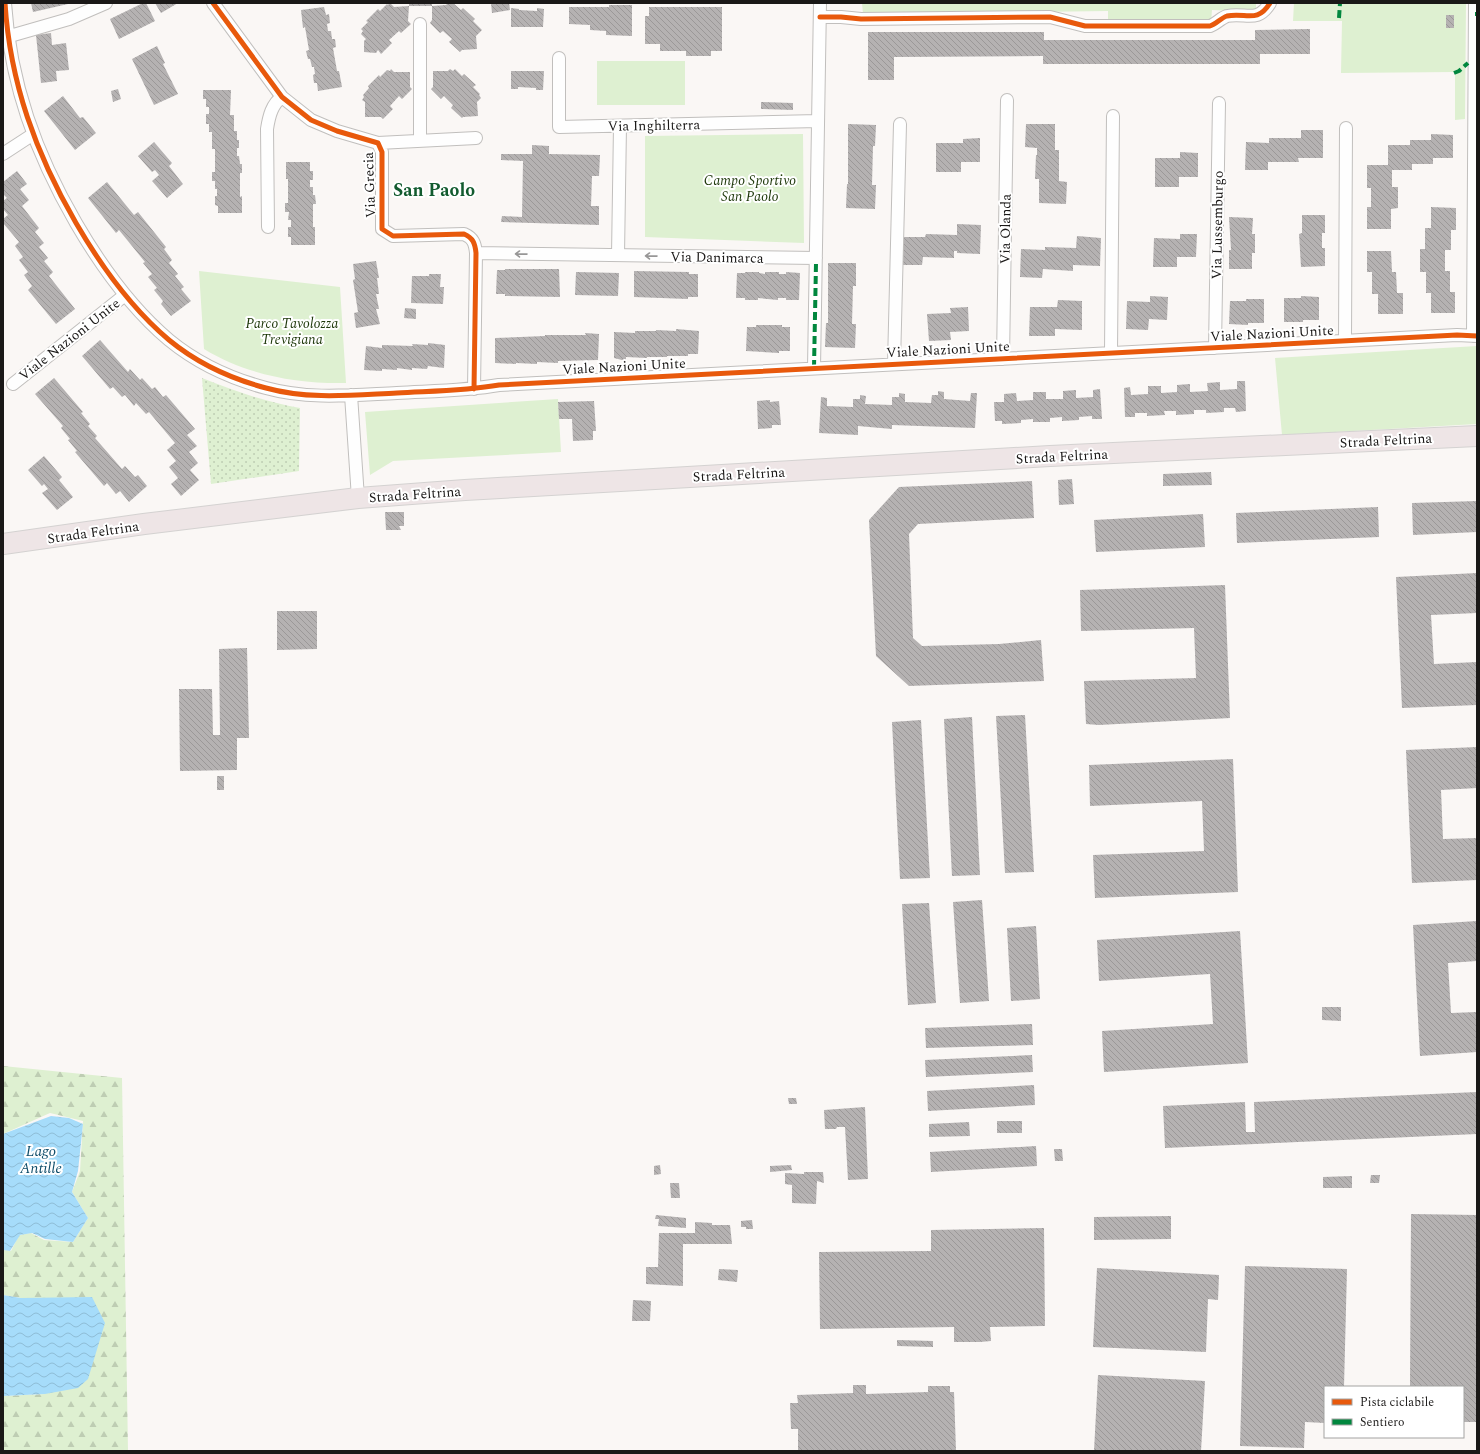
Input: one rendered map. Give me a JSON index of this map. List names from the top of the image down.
{
  "streets": {
    "main road": ["Strada Feltrina"],
    "street": [
      "Via Inghilterra",
      "Via Grecia",
      "Via Lussemburgo",
      "Via Olanda",
      "Via Danimarca",
      "Viale Nazioni Unite"
    ]
  },
  "crossings": [
    ["Via Grecia", "Via Danimarca"],
    ["Via Grecia", "Viale Nazioni Unite"],
    ["Via Lussemburgo", "Viale Nazioni Unite"],
    ["Via Olanda", "Viale Nazioni Unite"]
  ],
  "one_way": ["Via Danimarca"],
  "districts": ["San Paolo"],
  "water": ["Lago Antille"],
  "parks": ["Campo Sportivo San Paolo", "Parco Tavolozza Trevigiana"],
  "legend": ["Pista ciclabile", "Sentiero"]
}
